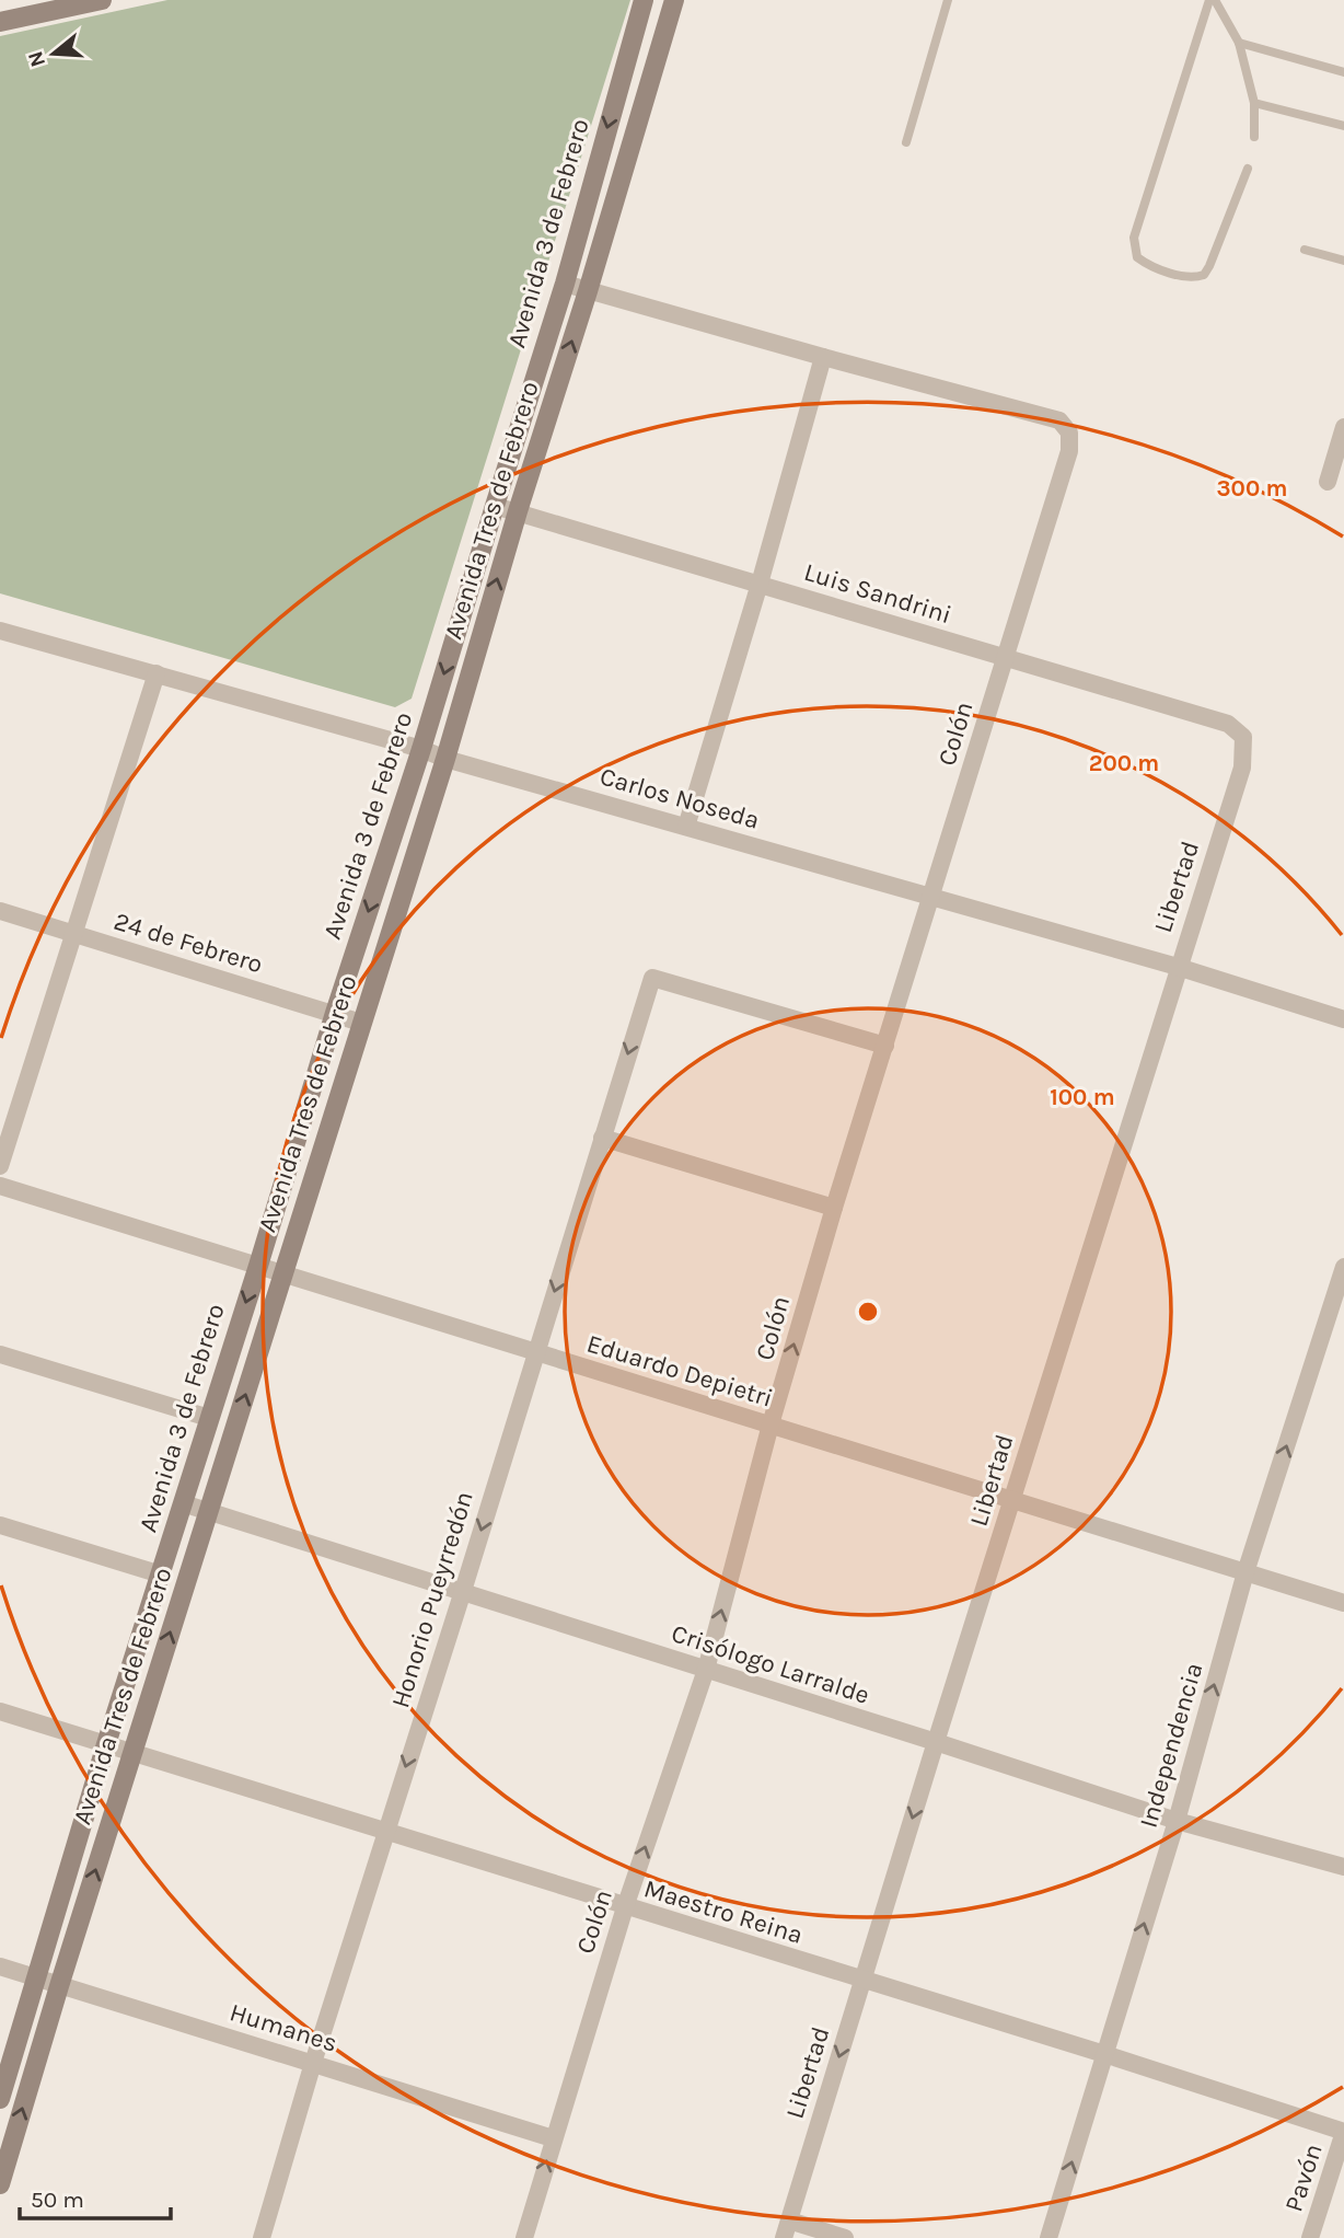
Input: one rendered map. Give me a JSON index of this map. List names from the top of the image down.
{
  "streets": {
    "main road": ["Avenida 3 de Febrero", "Avenida Tres de Febrero"],
    "street": [
      "Luis Sandrini",
      "Colón",
      "Carlos Noseda",
      "Libertad",
      "24 de Febrero",
      "Eduardo Depietri",
      "Honorio Pueyrredón",
      "Crisólogo Larralde",
      "Independencia",
      "Maestro Reina",
      "Humanes",
      "Pavón"
    ]
  },
  "crossings": [
    ["Avenida 3 de Febrero", "Luis Sandrini"],
    ["Avenida 3 de Febrero", "Carlos Noseda"],
    ["Avenida 3 de Febrero", "24 de Febrero"],
    ["Avenida 3 de Febrero", "Eduardo Depietri"],
    ["Avenida 3 de Febrero", "Crisólogo Larralde"],
    ["Avenida 3 de Febrero", "Maestro Reina"],
    ["Avenida 3 de Febrero", "Humanes"],
    ["Avenida Tres de Febrero", "Luis Sandrini"],
    ["Avenida Tres de Febrero", "Carlos Noseda"],
    ["Avenida Tres de Febrero", "24 de Febrero"],
    ["Avenida Tres de Febrero", "Eduardo Depietri"],
    ["Avenida Tres de Febrero", "Crisólogo Larralde"],
    ["Avenida Tres de Febrero", "Maestro Reina"],
    ["Avenida Tres de Febrero", "Humanes"],
    ["Luis Sandrini", "Colón"],
    ["Luis Sandrini", "Libertad"],
    ["Colón", "Carlos Noseda"],
    ["Colón", "Eduardo Depietri"],
    ["Colón", "Honorio Pueyrredón"],
    ["Colón", "Crisólogo Larralde"],
    ["Colón", "Maestro Reina"],
    ["Colón", "Humanes"],
    ["Carlos Noseda", "Libertad"],
    ["Libertad", "Eduardo Depietri"],
    ["Libertad", "Crisólogo Larralde"],
    ["Libertad", "Maestro Reina"],
    ["Eduardo Depietri", "Honorio Pueyrredón"],
    ["Eduardo Depietri", "Independencia"],
    ["Honorio Pueyrredón", "Crisólogo Larralde"],
    ["Honorio Pueyrredón", "Maestro Reina"],
    ["Honorio Pueyrredón", "Humanes"],
    ["Crisólogo Larralde", "Independencia"],
    ["Independencia", "Maestro Reina"],
    ["Maestro Reina", "Pavón"]
  ],
  "one_way": [
    "Avenida 3 de Febrero",
    "Avenida Tres de Febrero",
    "Colón",
    "Honorio Pueyrredón",
    "Independencia"
  ],
  "scale_bar": "50 m",
  "north": "left",
  "rings": ["300 m", "200 m", "100 m"]
}
